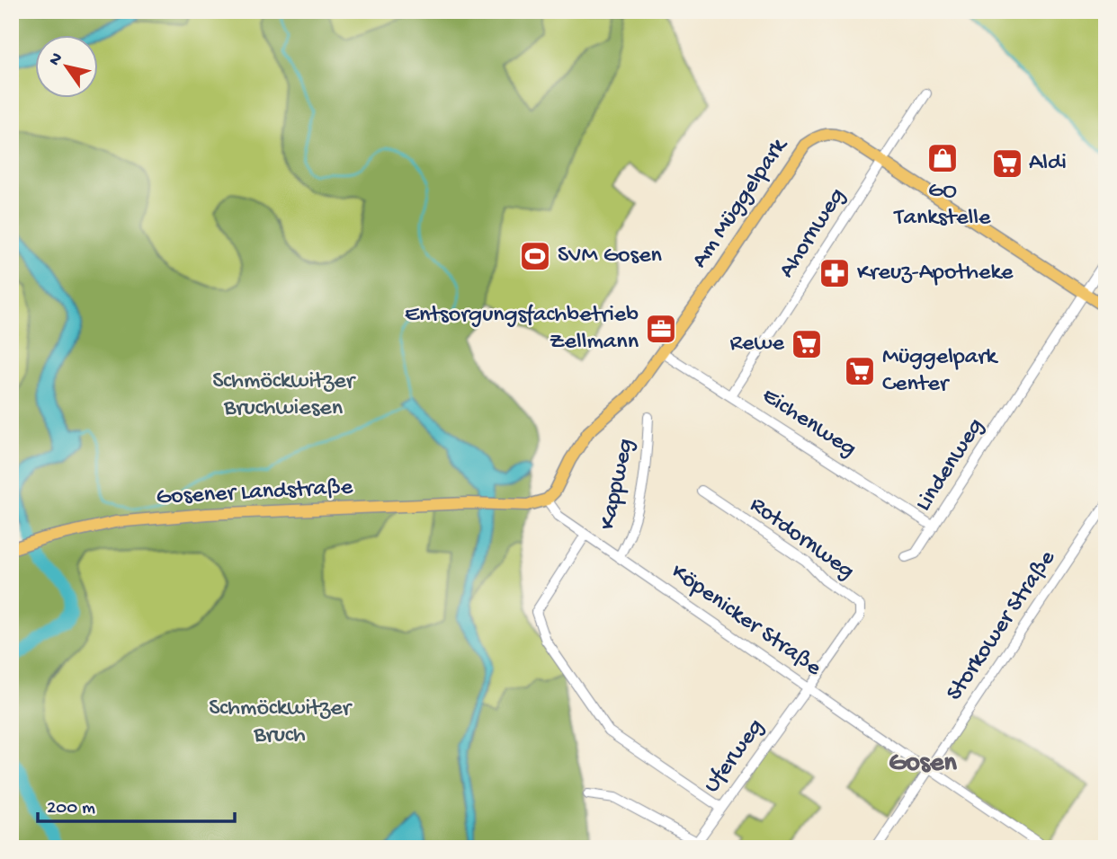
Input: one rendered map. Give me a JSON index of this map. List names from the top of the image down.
{
  "streets": {
    "main road": ["Am Müggelpark", "Gosener Landstraße"],
    "street": [
      "Ahornweg",
      "Eichenweg",
      "Lindenweg",
      "Kappweg",
      "Rotdornweg",
      "Köpenicker Straße",
      "Storkower Straße",
      "Uferweg"
    ]
  },
  "crossings": [
    ["Am Müggelpark", "Ahornweg"],
    ["Am Müggelpark", "Eichenweg"],
    ["Am Müggelpark", "Lindenweg"],
    ["Am Müggelpark", "Gosener Landstraße"],
    ["Am Müggelpark", "Köpenicker Straße"],
    ["Ahornweg", "Eichenweg"],
    ["Eichenweg", "Lindenweg"],
    ["Kappweg", "Köpenicker Straße"],
    ["Gosener Landstraße", "Köpenicker Straße"],
    ["Rotdornweg", "Köpenicker Straße"],
    ["Rotdornweg", "Uferweg"],
    ["Köpenicker Straße", "Storkower Straße"],
    ["Köpenicker Straße", "Uferweg"]
  ],
  "districts": ["Gosen"],
  "parks": ["Schmöckwitzer Bruchwiesen", "Schmöckwitzer Bruch"],
  "places": {
    "shop": ["GO Tankstelle"],
    "supermarket": ["Aldi", "Rewe", "Müggelpark Center"],
    "sports": ["SVM Gosen"],
    "pharmacy": ["Kreuz-Apotheke"],
    "office": ["Entsorgungsfachbetrieb Zellmann"]
  },
  "scale_bar": "200 m",
  "north": "top left"
}
